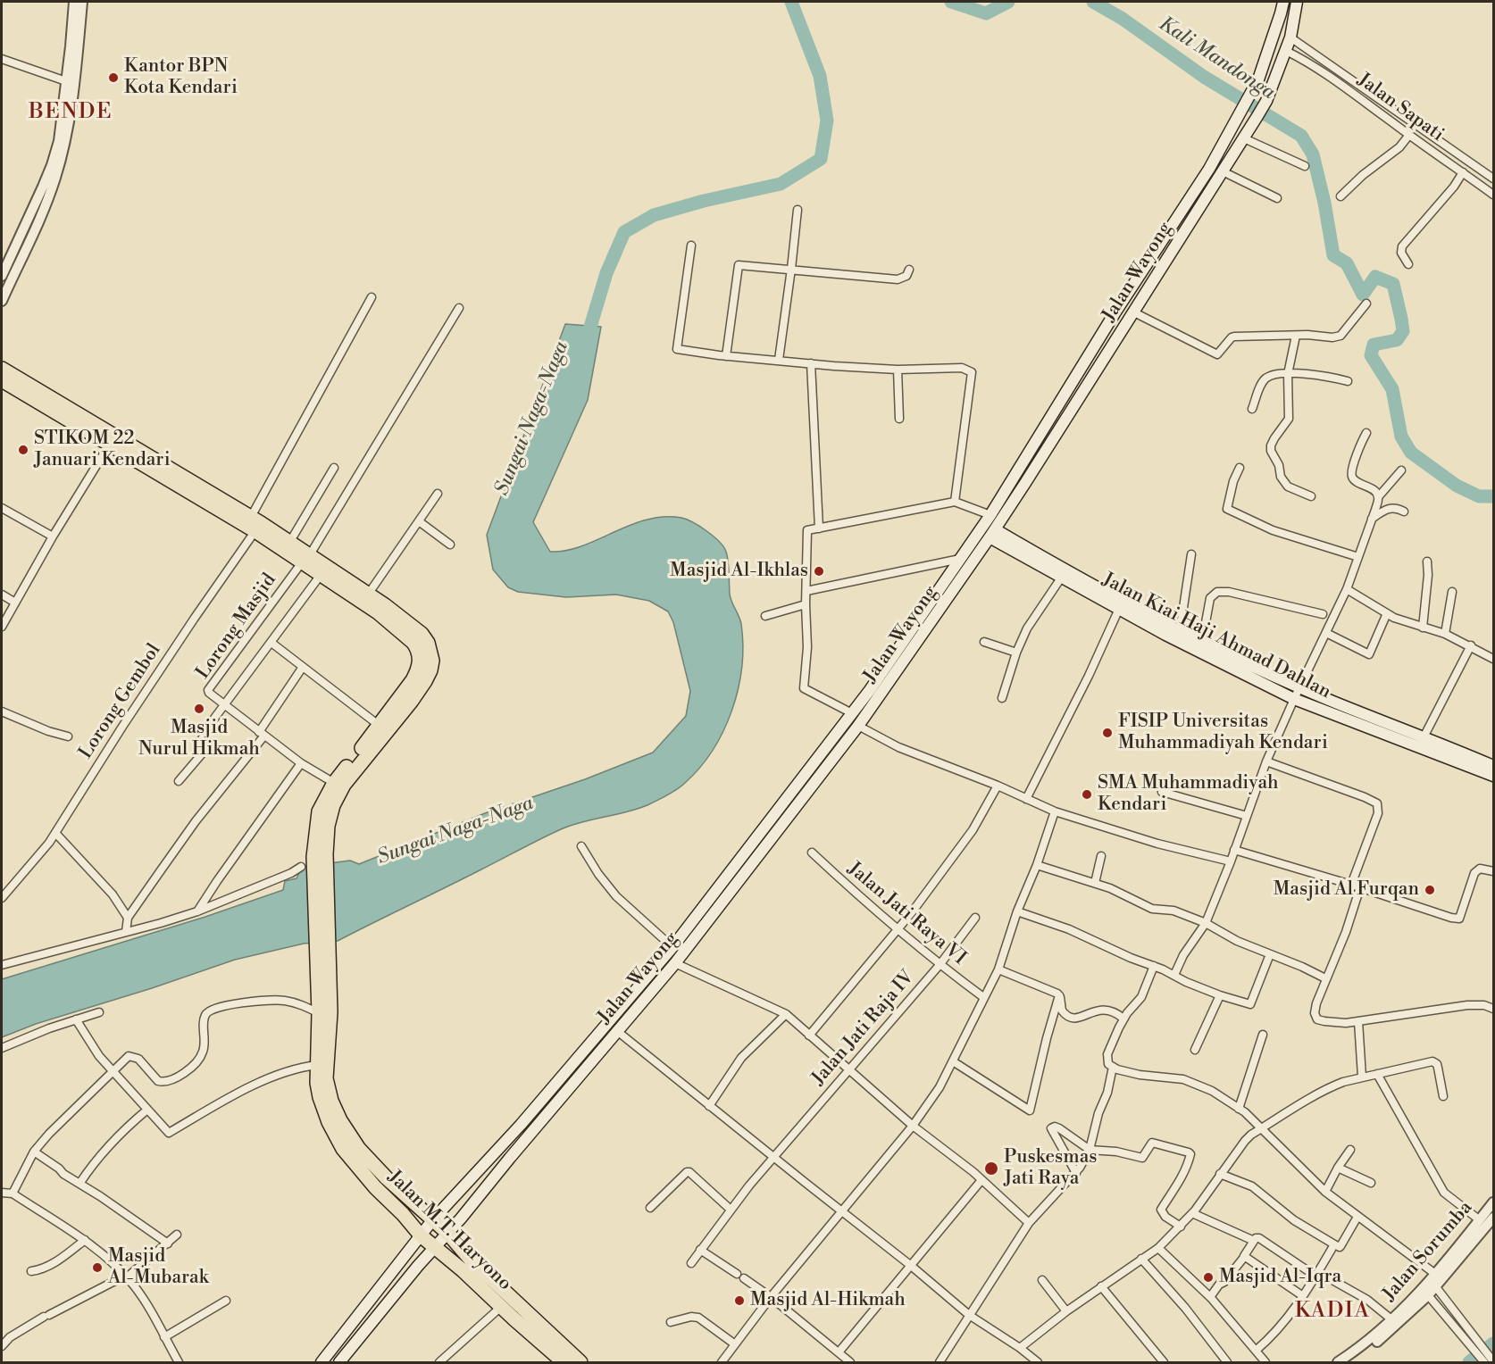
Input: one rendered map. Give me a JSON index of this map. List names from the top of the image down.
{
  "streets": {
    "highway": ["Jalan M.T. Haryono"],
    "main road": ["Jalan Wayong", "Jalan Kiai Haji Ahmad Dahlan"],
    "street": [
      "Jalan Sapati",
      "Lorong Masjid",
      "Lorong Gembol",
      "Jalan Jati Raya VI",
      "Jalan Jati Raja IV",
      "Jalan Sorumba"
    ]
  },
  "crossings": [
    ["Jalan Sapati", "Jalan Wayong"],
    ["Jalan Wayong", "Jalan Kiai Haji Ahmad Dahlan"],
    ["Jalan Wayong", "Jalan M.T. Haryono"],
    ["Jalan Jati Raya VI", "Jalan Jati Raja IV"]
  ],
  "districts": ["BENDE", "KADIA"],
  "water": ["Kali Mandonga", "Sungai Naga-Naga"],
  "places": [
    "Kantor BPN Kota Kendari",
    "STIKOM 22 Januari Kendari",
    "Masjid Al-Ikhlas",
    "Masjid Nurul Hikmah",
    "FISIP Universitas Muhammadiyah Kendari",
    "SMA Muhammadiyah Kendari",
    "Masjid Al Furqan",
    "Puskesmas Jati Raya",
    "Masjid Al-Mubarak",
    "Masjid Al-Iqra",
    "Masjid Al-Hikmah"
  ]
}
